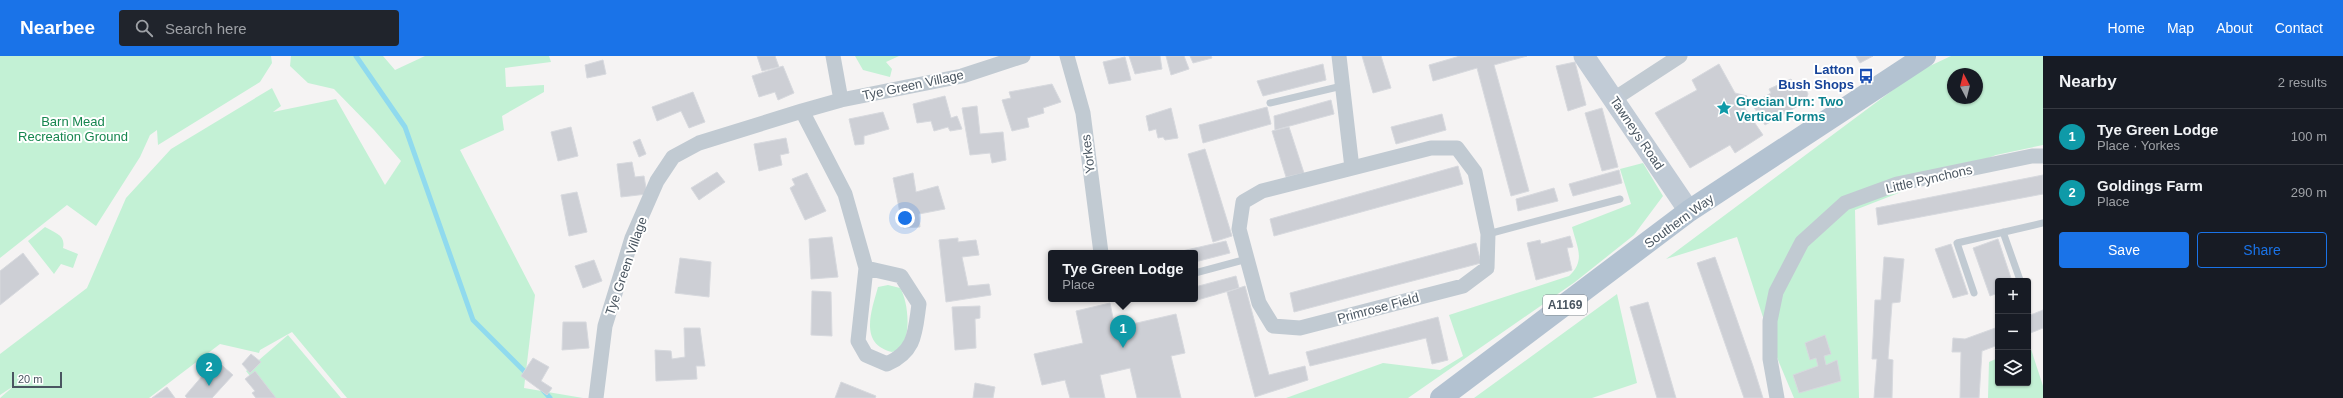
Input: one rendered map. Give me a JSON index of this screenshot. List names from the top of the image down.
{
  "streets": {
    "main road": ["Southern Way", "A1169"],
    "street": [
      "Tye Green Village",
      "Tawneys Road",
      "Yorkes",
      "Little Pynchons",
      "Primrose Field"
    ]
  },
  "crossings": [
    ["Tawneys Road", "Southern Way"]
  ],
  "parks": ["Barn Mead Recreation Ground"],
  "places": {
    "bus stop": ["Latton Bush Shops"],
    "place": ["Grecian Urn: Two Vertical Forms"]
  },
  "scale_bar": "20 m",
  "north": "top",
  "page": {
    "header": "Nearbee",
    "search": "Search here",
    "nav": [
      "Home",
      "Map",
      "About",
      "Contact"
    ],
    "heading": ["Nearby", "2 results"],
    "list": [
      {
        "mark": "1",
        "name": "Tye Green Lodge",
        "note": "Place · Yorkes",
        "value": "100 m"
      },
      {
        "mark": "2",
        "name": "Goldings Farm",
        "note": "Place",
        "value": "290 m"
      }
    ],
    "buttons": ["Save", "Share"],
    "popup": ["Tye Green Lodge", "Place"],
    "map_buttons": ["+", "−"],
    "pins": ["1", "2"],
    "scale": "20 m"
  }
}
